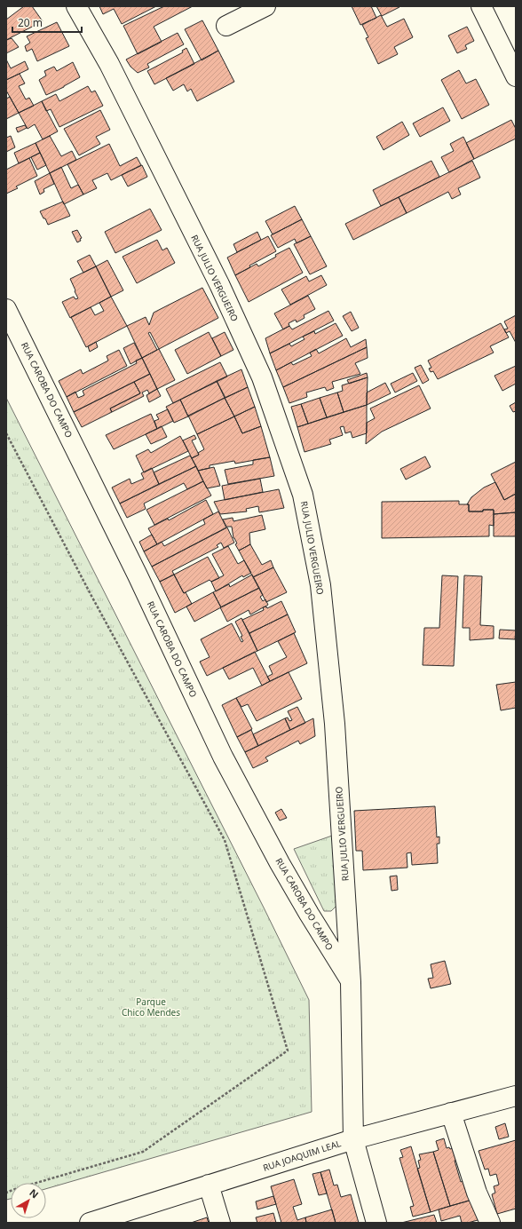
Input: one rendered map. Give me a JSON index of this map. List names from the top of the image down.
{
  "streets": {
    "street": ["RUA JULIO VERGUEIRO", "RUA CAROBA DO CAMPO", "RUA JOAQUIM LEAL"]
  },
  "crossings": [
    ["RUA JULIO VERGUEIRO", "RUA CAROBA DO CAMPO"],
    ["RUA JULIO VERGUEIRO", "RUA JOAQUIM LEAL"]
  ],
  "parks": ["Parque Chico Mendes"],
  "scale_bar": "20 m",
  "north": "top right"
}
